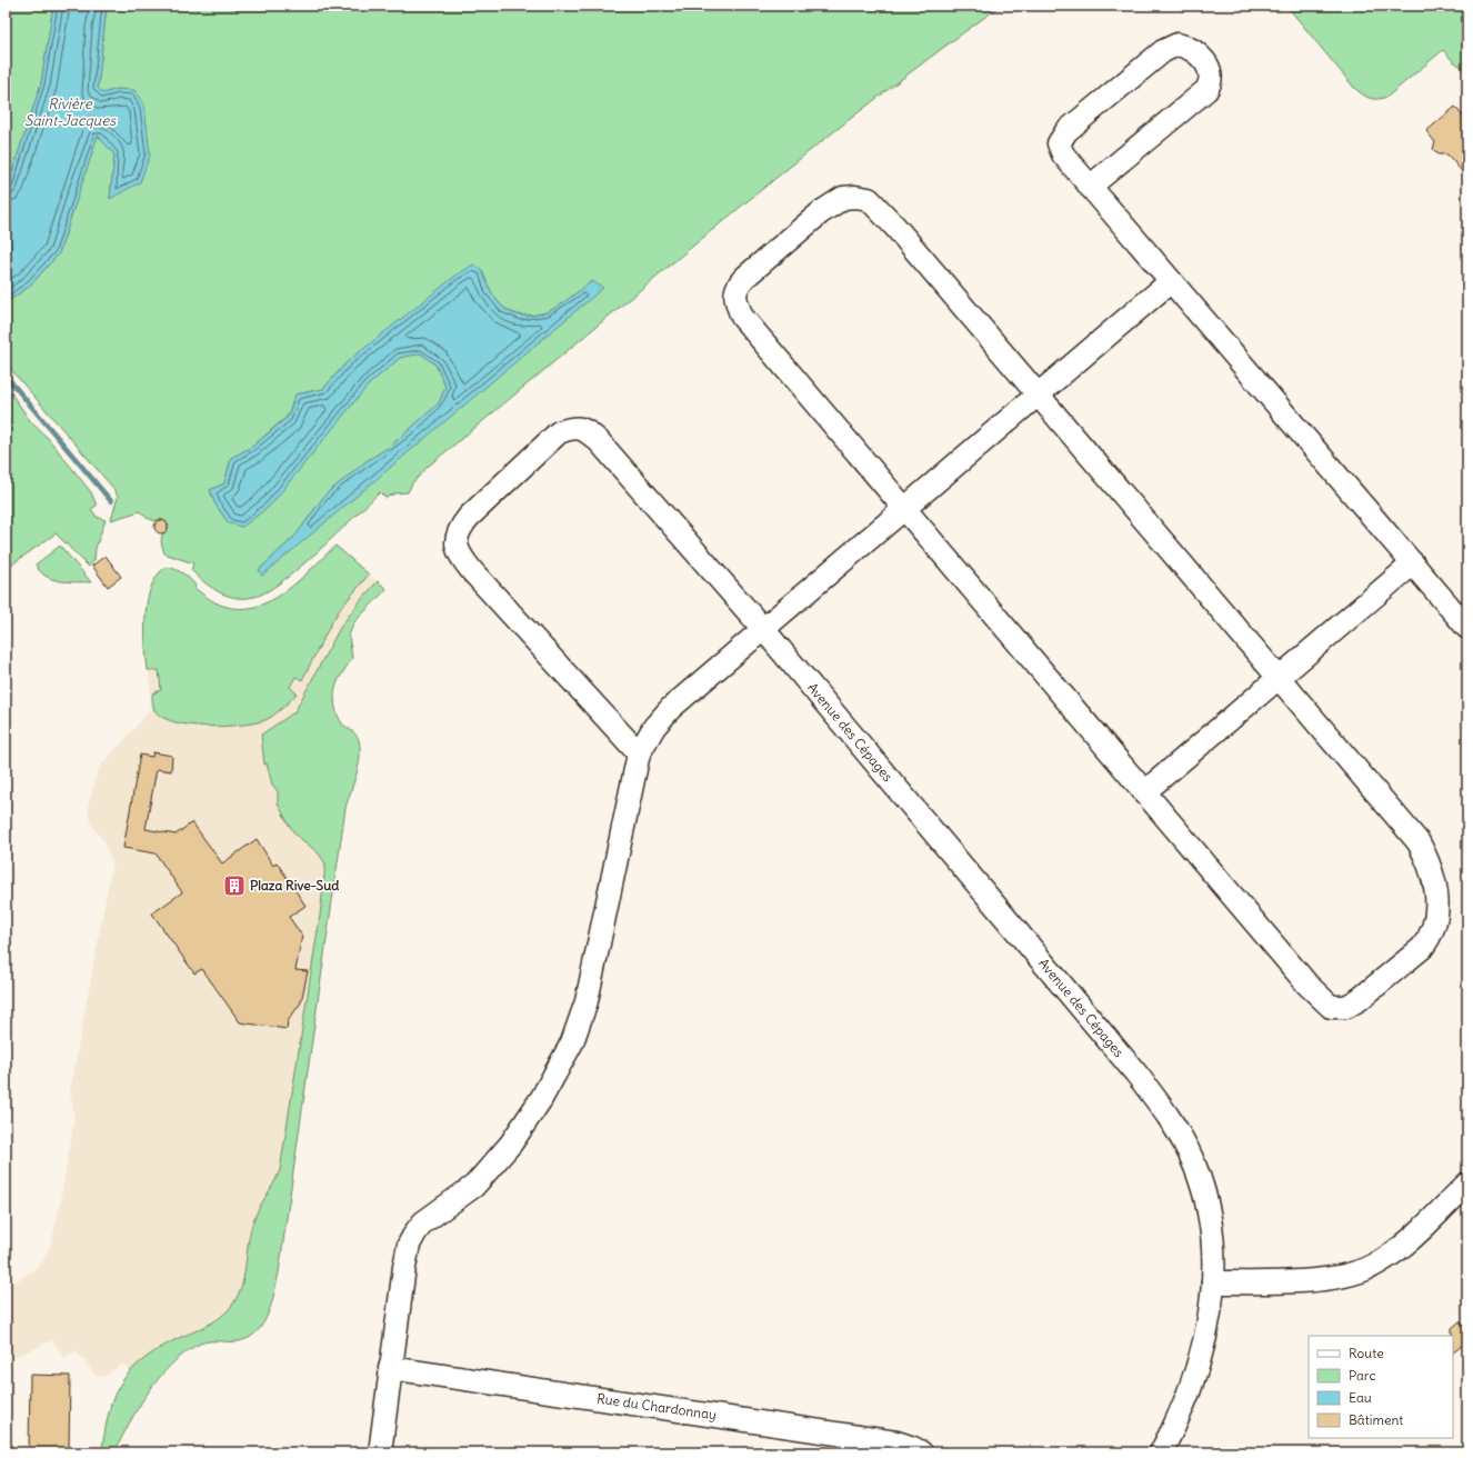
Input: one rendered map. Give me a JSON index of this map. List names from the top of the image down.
{
  "streets": {
    "street": ["Avenue des Cépages", "Rue du Chardonnay"]
  },
  "water": ["Rivière Saint-Jacques"],
  "places": {
    "building": ["Plaza Rive-Sud"]
  },
  "legend": [
    "Route",
    "Parc",
    "Eau",
    "Bâtiment"
  ]
}
